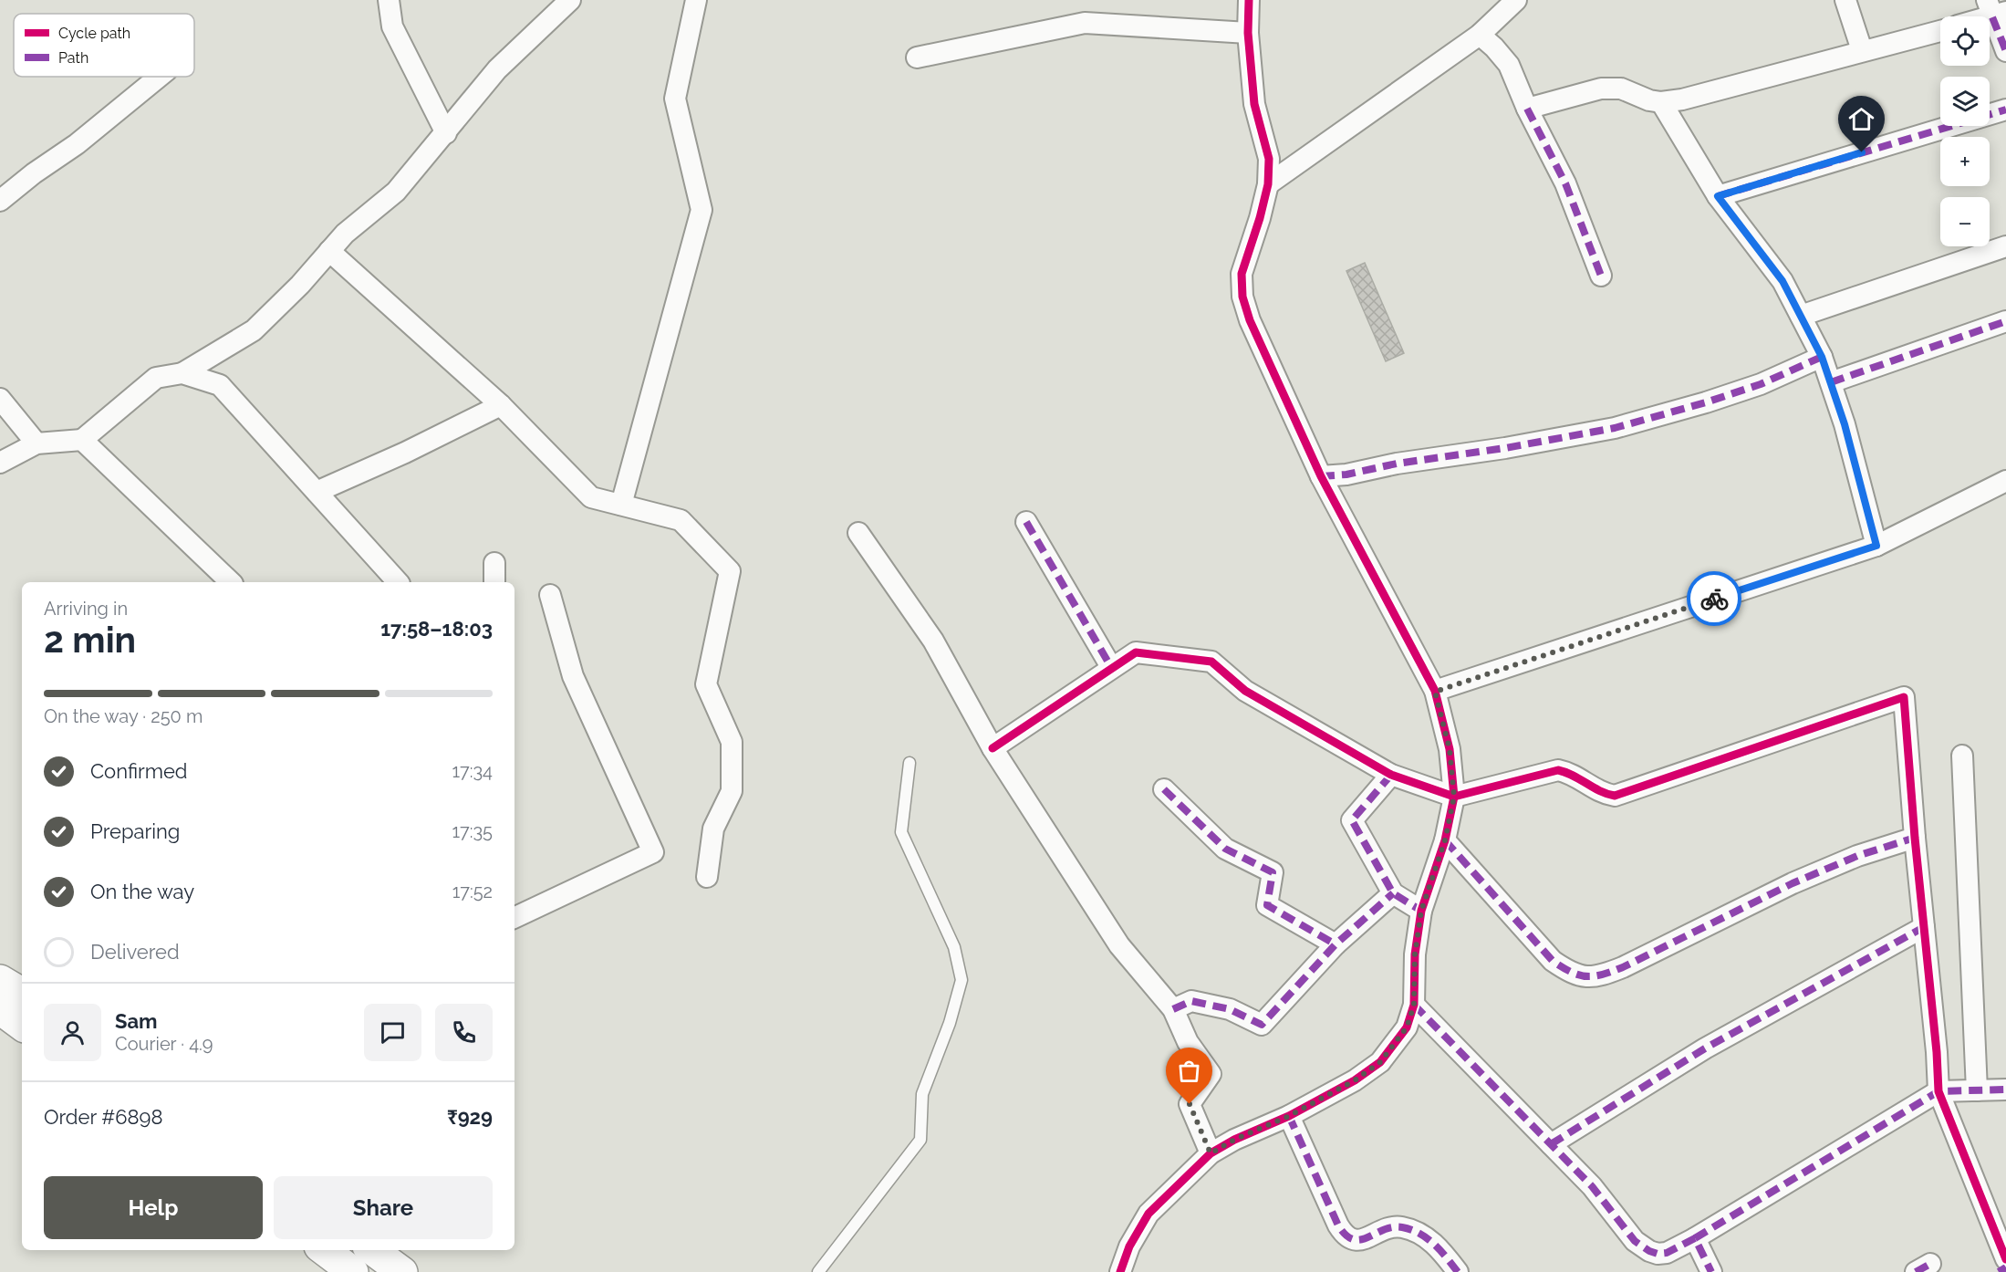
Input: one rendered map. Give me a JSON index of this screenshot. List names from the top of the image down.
{
  "legend": ["Cycle path", "Path"],
  "page": {
    "map_buttons": ["+", "−"],
    "heading": ["2 min", "Arriving in", "17:58–18:03"],
    "panel": [
      "Sam",
      "Courier · 4.9",
      "Order #6898",
      "₹929"
    ],
    "bar": "On the way · 250 m",
    "list": [
      ["Confirmed", "17:34"],
      ["Preparing", "17:35"],
      ["On the way", "17:52"],
      "Delivered"
    ],
    "buttons": ["Help", "Share"]
  }
}
